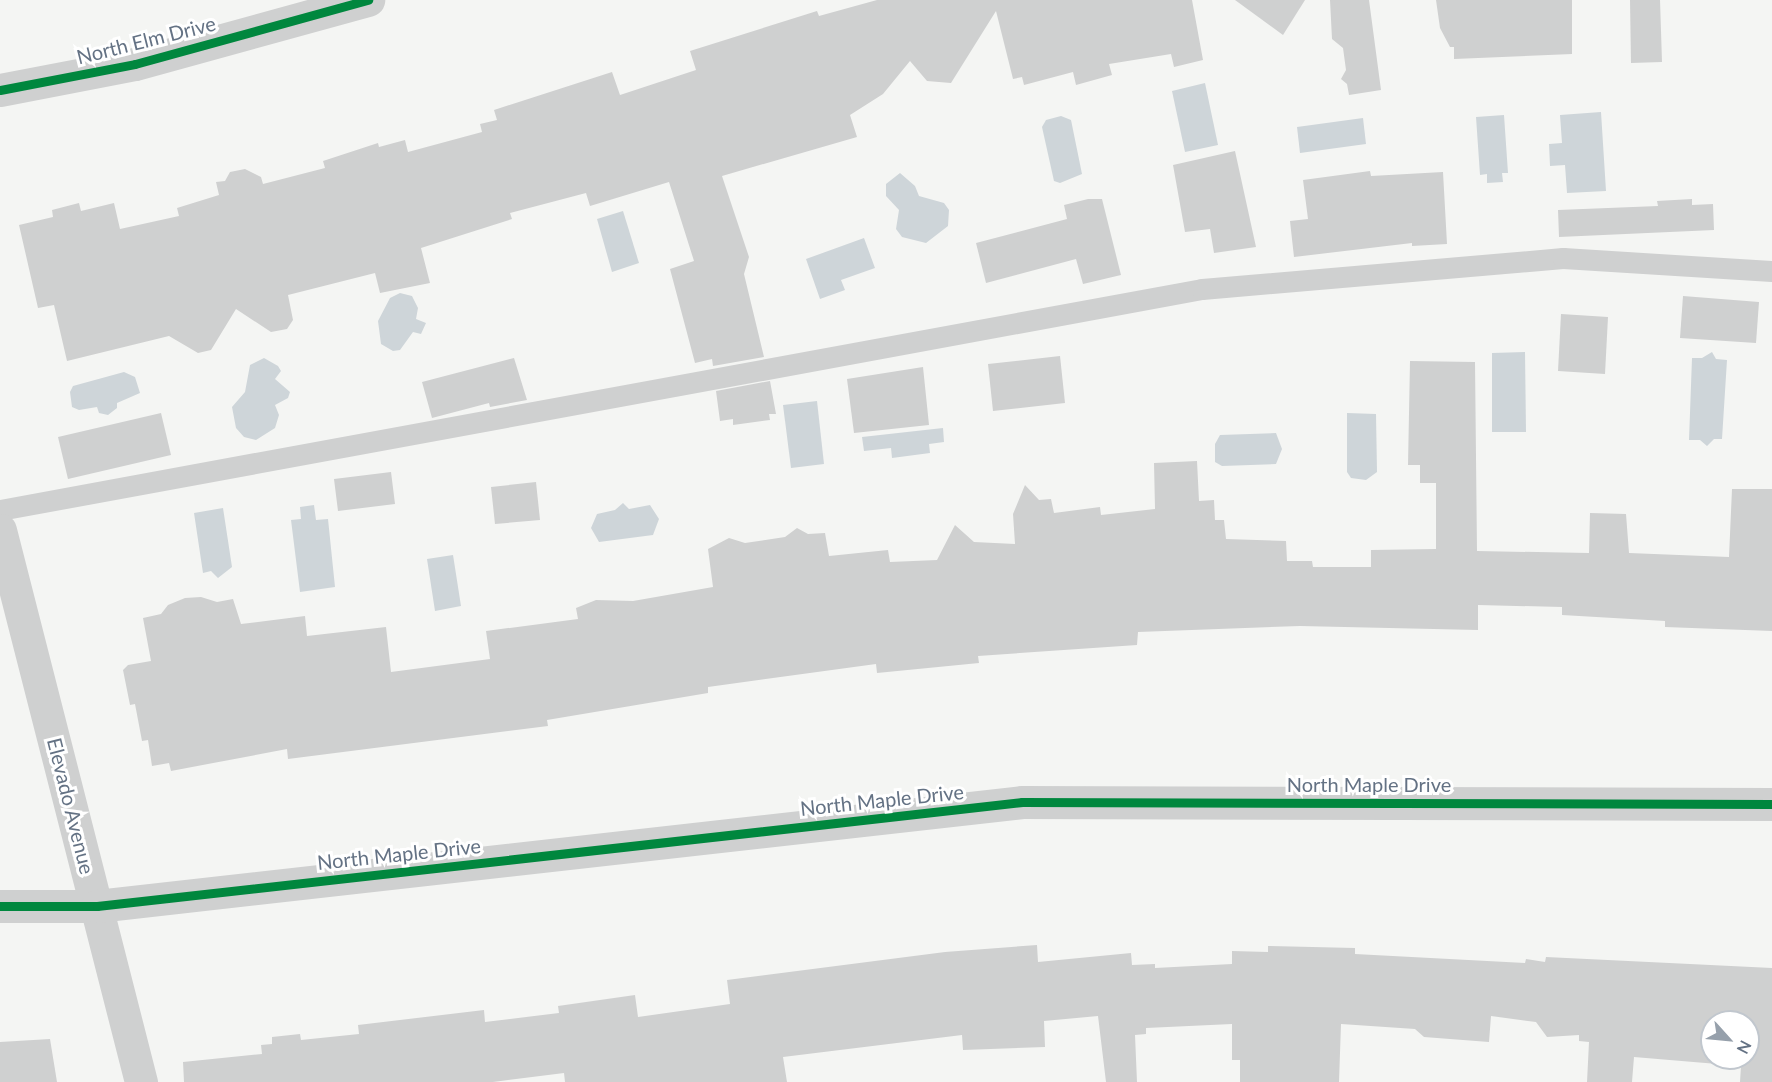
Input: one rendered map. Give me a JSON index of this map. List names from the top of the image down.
{
  "streets": {
    "street": ["North Elm Drive", "North Maple Drive", "Elevado Avenue"]
  },
  "crossings": [
    ["North Maple Drive", "Elevado Avenue"]
  ],
  "north": "bottom right"
}
